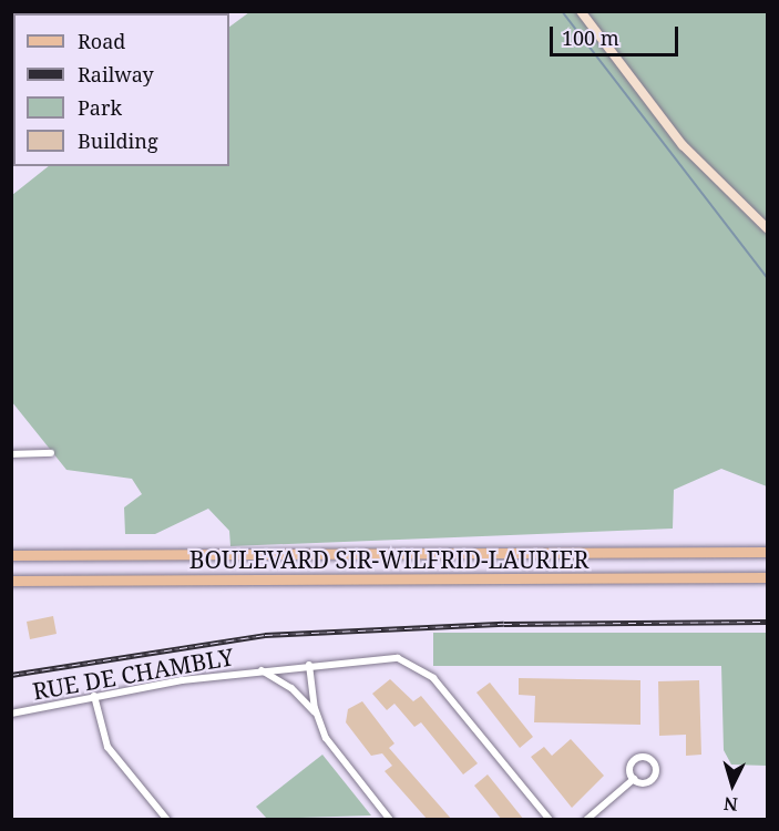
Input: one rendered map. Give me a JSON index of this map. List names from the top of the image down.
{
  "streets": {
    "main road": ["BOULEVARD SIR-WILFRID-LAURIER"],
    "street": ["RUE DE CHAMBLY"]
  },
  "legend": [
    "Road",
    "Railway",
    "Park",
    "Building"
  ],
  "scale_bar": "100 m",
  "north": "bottom"
}
